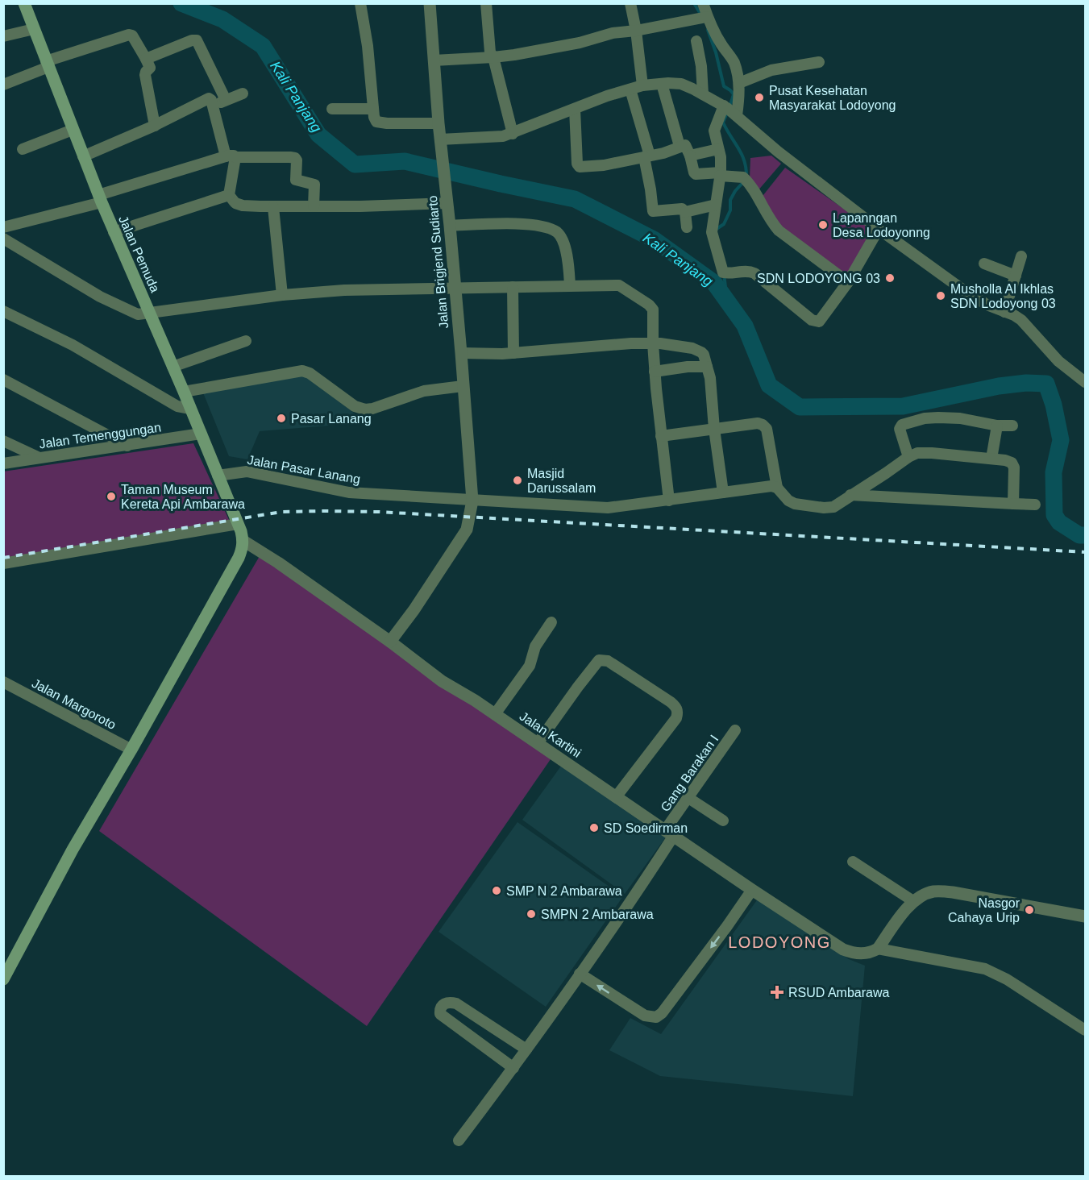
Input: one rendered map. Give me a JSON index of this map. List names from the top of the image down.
{
  "streets": {
    "main road": ["Jalan Pemuda"],
    "street": [
      "Jalan Brigjend Sudiarto",
      "Jalan Temenggungan",
      "Jalan Pasar Lanang",
      "Jalan Margoroto",
      "Jalan Kartini",
      "Gang Barakan I"
    ]
  },
  "crossings": [
    ["Jalan Pemuda", "Jalan Temenggungan"],
    ["Jalan Pemuda", "Jalan Pasar Lanang"],
    ["Jalan Pemuda", "Jalan Kartini"],
    ["Jalan Brigjend Sudiarto", "Jalan Pasar Lanang"],
    ["Jalan Brigjend Sudiarto", "Jalan Kartini"],
    ["Jalan Kartini", "Gang Barakan I"]
  ],
  "districts": ["LODOYONG"],
  "water": ["Kali Panjang"],
  "places": {
    "other": [
      "Pusat Kesehatan Masyarakat Lodoyong",
      "Lapanngan Desa Lodoyonng",
      "SDN LODOYONG 03",
      "Musholla Al Ikhlas SDN Lodoyong 03",
      "Pasar Lanang",
      "Masjid Darussalam",
      "Taman Museum Kereta Api Ambarawa",
      "SD Soedirman",
      "SMP N 2 Ambarawa",
      "Nasgor Cahaya Urip",
      "SMPN 2 Ambarawa"
    ],
    "health": ["RSUD Ambarawa"]
  }
}
